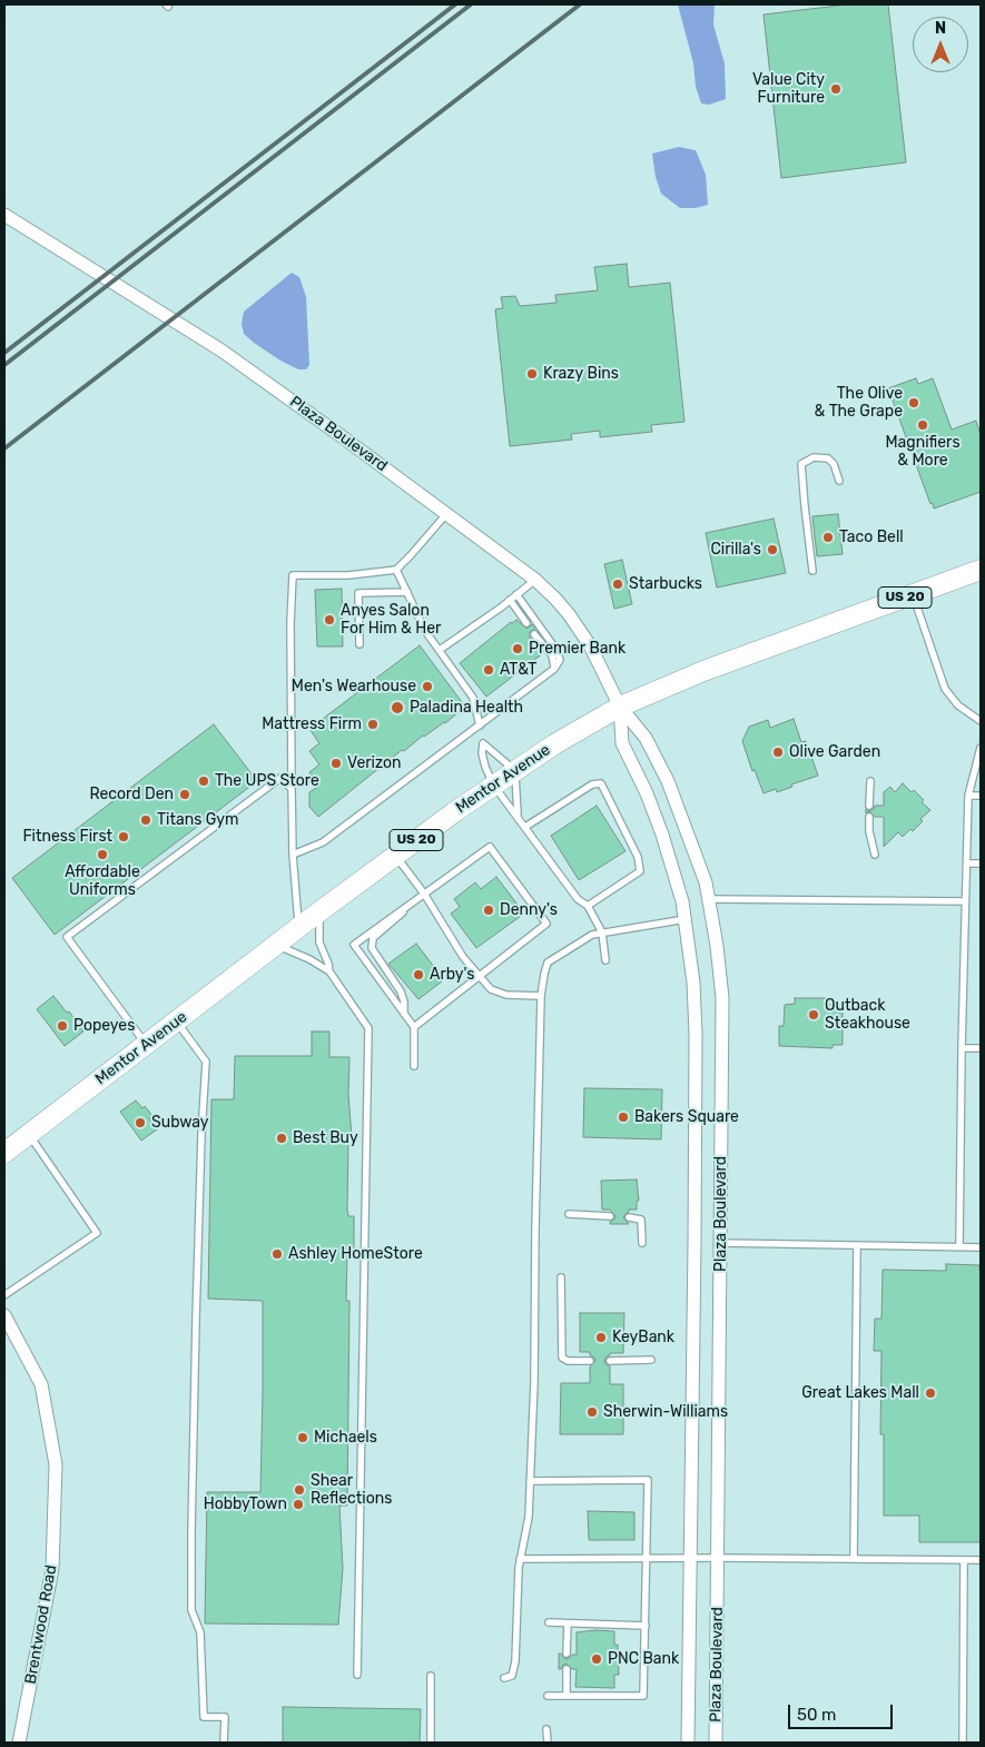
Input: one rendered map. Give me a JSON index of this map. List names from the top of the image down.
{
  "streets": {
    "main road": ["US 20", "Mentor Avenue"],
    "street": ["Plaza Boulevard", "Brentwood Road"]
  },
  "crossings": [
    ["Plaza Boulevard", "Mentor Avenue"]
  ],
  "places": [
    "Value City Furniture",
    "Krazy Bins",
    "The Olive & The Grape",
    "Magnifiers & More",
    "Taco Bell",
    "Cirilla's",
    "Starbucks",
    "Anyes Salon For Him & Her",
    "Premier Bank",
    "AT&T",
    "Men's Wearhouse",
    "Paladina Health",
    "Mattress Firm",
    "Olive Garden",
    "Verizon",
    "The UPS Store",
    "Record Den",
    "Titans Gym",
    "Fitness First",
    "Affordable Uniforms",
    "Denny's",
    "Arby's",
    "Outback Steakhouse",
    "Popeyes",
    "Bakers Square",
    "Subway",
    "Best Buy",
    "Ashley HomeStore",
    "KeyBank",
    "Great Lakes Mall",
    "Sherwin-Williams",
    "Michaels",
    "Shear Reflections",
    "HobbyTown",
    "PNC Bank"
  ],
  "scale_bar": "50 m",
  "north": "top"
}
